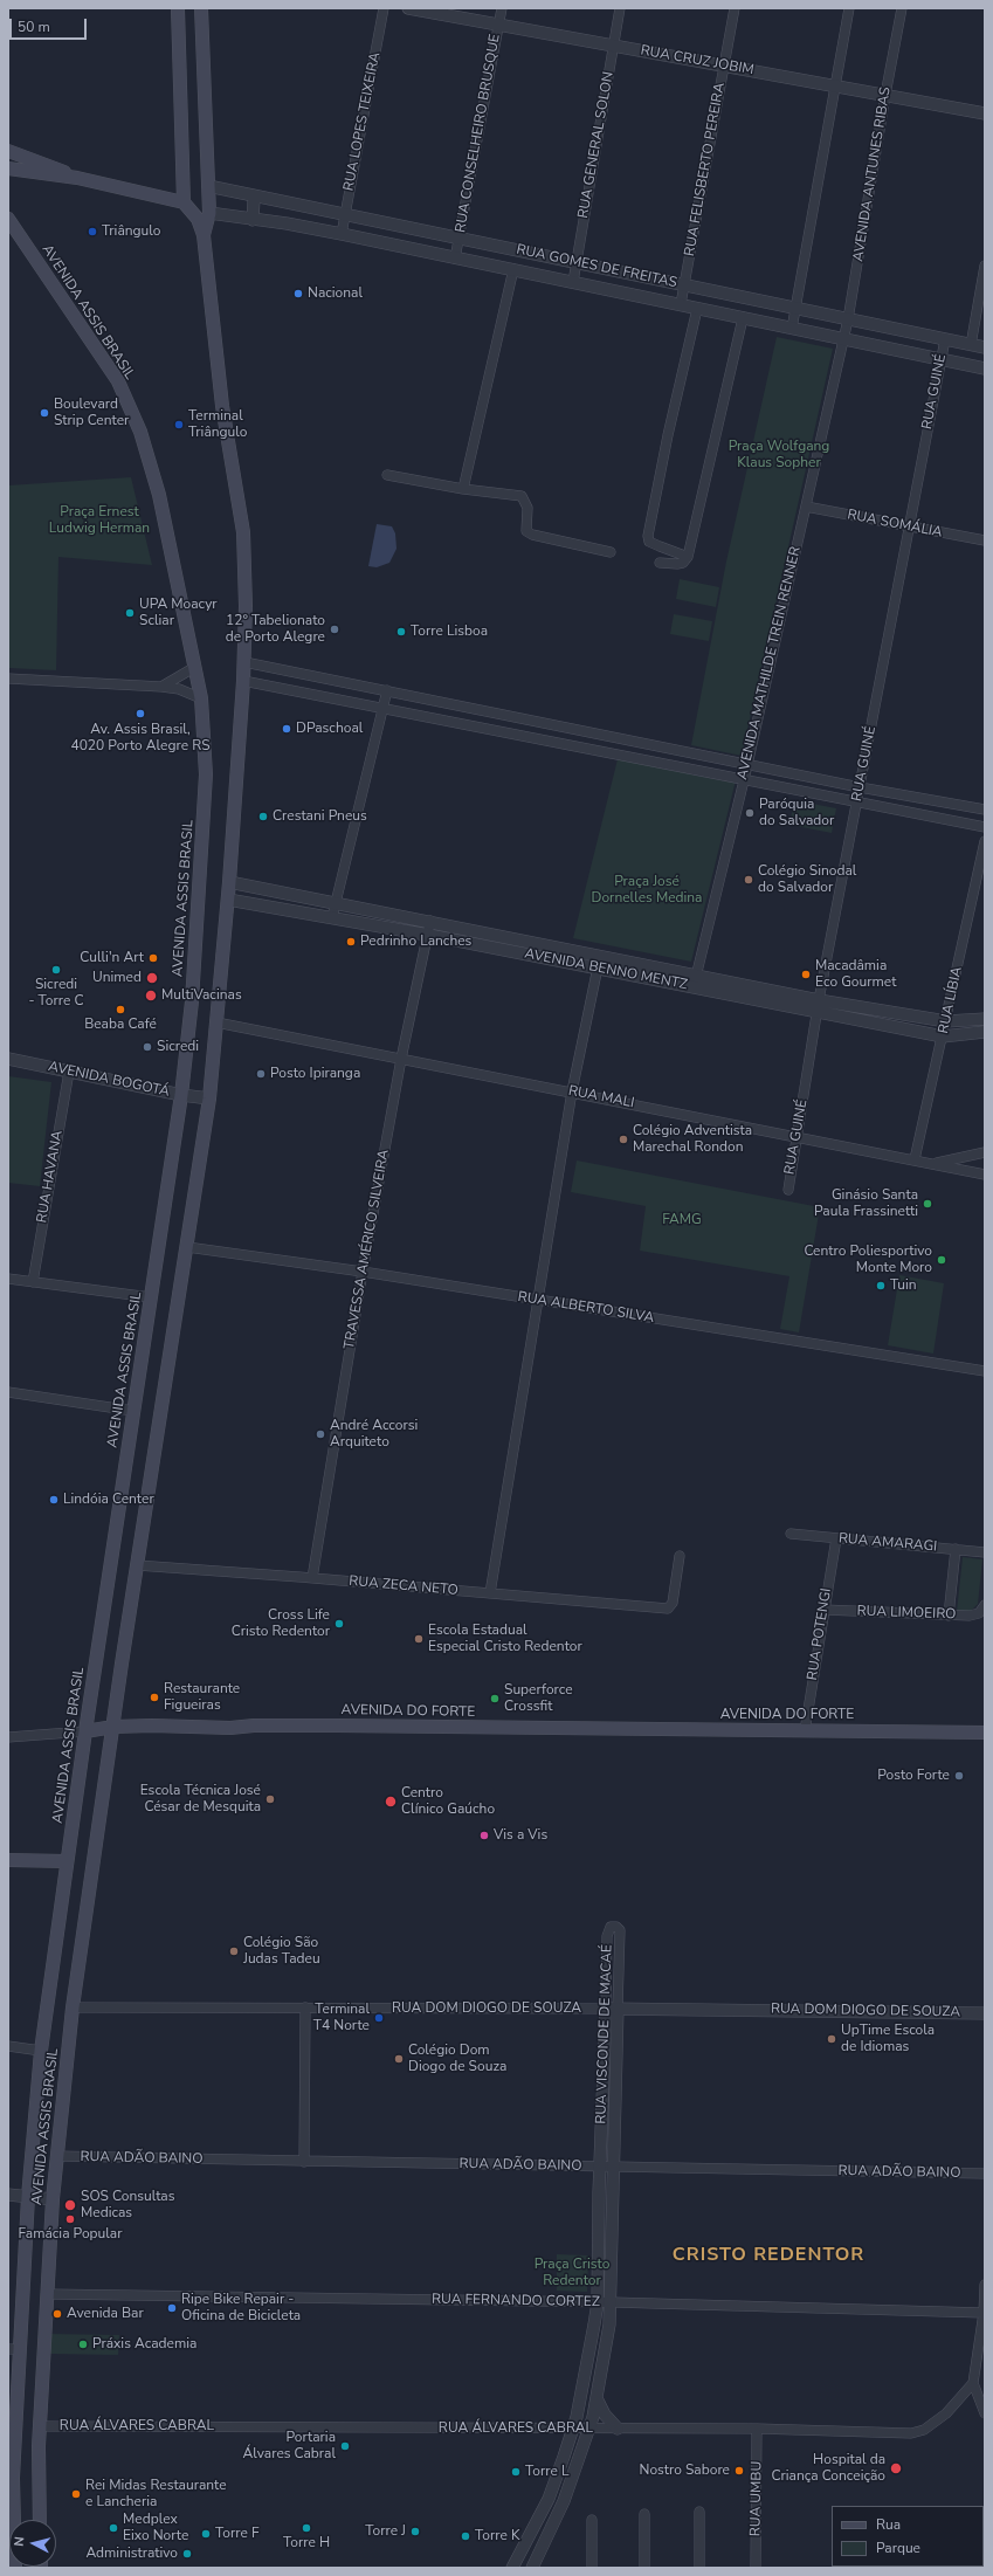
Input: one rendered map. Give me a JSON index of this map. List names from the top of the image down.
{
  "streets": {
    "main road": ["AVENIDA ASSIS BRASIL", "AVENIDA DO FORTE"],
    "street": [
      "RUA CRUZ JOBIM",
      "RUA LOPES TEIXEIRA",
      "RUA CONSELHEIRO BRUSQUE",
      "RUA GENERAL SOLON",
      "RUA FELISBERTO PEREIRA",
      "AVENIDA ANTUNES RIBAS",
      "RUA GOMES DE FREITAS",
      "RUA GUINÉ",
      "RUA SOMÁLIA",
      "AVENIDA MATHILDE TREIN RENNER",
      "AVENIDA BENNO MENTZ",
      "RUA LÍBIA",
      "AVENIDA BOGOTÁ",
      "RUA MALI",
      "RUA HAVANA",
      "TRAVESSA AMÉRICO SILVEIRA",
      "RUA ALBERTO SILVA",
      "RUA AMARAGI",
      "RUA ZECA NETO",
      "RUA LIMOEIRO",
      "RUA POTENGI",
      "RUA DOM DIOGO DE SOUZA",
      "RUA VISCONDE DE MACAÉ",
      "RUA ADÃO BAINO",
      "RUA FERNANDO CORTEZ",
      "RUA ÁLVARES CABRAL",
      "RUA UMBU"
    ]
  },
  "crossings": [
    ["RUA CRUZ JOBIM", "RUA CONSELHEIRO BRUSQUE"],
    ["RUA CRUZ JOBIM", "RUA GENERAL SOLON"],
    ["RUA CRUZ JOBIM", "RUA FELISBERTO PEREIRA"],
    ["RUA CRUZ JOBIM", "AVENIDA ANTUNES RIBAS"],
    ["RUA LOPES TEIXEIRA", "RUA GOMES DE FREITAS"],
    ["RUA CONSELHEIRO BRUSQUE", "RUA GOMES DE FREITAS"],
    ["RUA GENERAL SOLON", "RUA GOMES DE FREITAS"],
    ["RUA FELISBERTO PEREIRA", "RUA GOMES DE FREITAS"],
    ["AVENIDA ANTUNES RIBAS", "RUA GOMES DE FREITAS"],
    ["AVENIDA ANTUNES RIBAS", "AVENIDA MATHILDE TREIN RENNER"],
    ["RUA GOMES DE FREITAS", "RUA GUINÉ"],
    ["RUA GOMES DE FREITAS", "AVENIDA MATHILDE TREIN RENNER"],
    ["AVENIDA ASSIS BRASIL", "AVENIDA BENNO MENTZ"],
    ["AVENIDA ASSIS BRASIL", "AVENIDA BOGOTÁ"],
    ["AVENIDA ASSIS BRASIL", "RUA MALI"],
    ["AVENIDA ASSIS BRASIL", "RUA ALBERTO SILVA"],
    ["AVENIDA ASSIS BRASIL", "RUA ZECA NETO"],
    ["AVENIDA ASSIS BRASIL", "AVENIDA DO FORTE"],
    ["AVENIDA ASSIS BRASIL", "RUA DOM DIOGO DE SOUZA"],
    ["AVENIDA ASSIS BRASIL", "RUA ADÃO BAINO"],
    ["AVENIDA ASSIS BRASIL", "RUA FERNANDO CORTEZ"],
    ["AVENIDA ASSIS BRASIL", "RUA ÁLVARES CABRAL"],
    ["RUA GUINÉ", "RUA SOMÁLIA"],
    ["RUA GUINÉ", "AVENIDA BENNO MENTZ"],
    ["RUA GUINÉ", "RUA MALI"],
    ["RUA SOMÁLIA", "AVENIDA MATHILDE TREIN RENNER"],
    ["AVENIDA MATHILDE TREIN RENNER", "AVENIDA BENNO MENTZ"],
    ["AVENIDA BENNO MENTZ", "RUA LÍBIA"],
    ["AVENIDA BENNO MENTZ", "TRAVESSA AMÉRICO SILVEIRA"],
    ["RUA LÍBIA", "RUA MALI"],
    ["AVENIDA BOGOTÁ", "RUA HAVANA"],
    ["RUA MALI", "TRAVESSA AMÉRICO SILVEIRA"],
    ["TRAVESSA AMÉRICO SILVEIRA", "RUA ALBERTO SILVA"],
    ["TRAVESSA AMÉRICO SILVEIRA", "RUA ZECA NETO"],
    ["RUA AMARAGI", "RUA POTENGI"],
    ["RUA LIMOEIRO", "RUA POTENGI"],
    ["RUA POTENGI", "AVENIDA DO FORTE"],
    ["RUA DOM DIOGO DE SOUZA", "RUA VISCONDE DE MACAÉ"],
    ["RUA VISCONDE DE MACAÉ", "RUA ADÃO BAINO"],
    ["RUA VISCONDE DE MACAÉ", "RUA FERNANDO CORTEZ"],
    ["RUA VISCONDE DE MACAÉ", "RUA ÁLVARES CABRAL"],
    ["RUA ÁLVARES CABRAL", "RUA UMBU"]
  ],
  "districts": ["CRISTO REDENTOR"],
  "parks": [
    "Praça Wolfgang Klaus Sopher",
    "Praça Ernest Ludwig Herman",
    "Praça José Dornelles Medina",
    "FAMG",
    "Praça Cristo Redentor"
  ],
  "places": [
    "Triângulo",
    "Nacional",
    "Boulevard Strip Center",
    "Terminal Triângulo",
    "UPA Moacyr Scliar",
    "12° Tabelionato de Porto Alegre",
    "Torre Lisboa",
    "Av. Assis Brasil, 4020 Porto Alegre RS",
    "DPaschoal",
    "Paróquia do Salvador",
    "Crestani Pneus",
    "Colégio Sinodal do Salvador",
    "Pedrinho Lanches",
    "Culli'n Art",
    "Sicredi - Torre C",
    "Macadâmia Eco Gourmet",
    "Unimed",
    "MultiVacinas",
    "Beaba Café",
    "Sicredi",
    "Posto Ipiranga",
    "Colégio Adventista Marechal Rondon",
    "Ginásio Santa Paula Frassinetti",
    "Centro Poliesportivo Monte Moro",
    "Tuin",
    "André Accorsi Arquiteto",
    "Lindóia Center",
    "Cross Life Cristo Redentor",
    "Escola Estadual Especial Cristo Redentor",
    "Restaurante Figueiras",
    "Superforce Crossfit",
    "Posto Forte",
    "Escola Técnica José César de Mesquita",
    "Centro Clínico Gaúcho",
    "Vis a Vis",
    "Colégio São Judas Tadeu",
    "Terminal T4 Norte",
    "UpTime Escola de Idiomas",
    "Colégio Dom Diogo de Souza",
    "SOS Consultas Medicas",
    "Famácia Popular",
    "Ripe Bike Repair - Oficina de Bicicleta",
    "Avenida Bar",
    "Práxis Academia",
    "Portaria Álvares Cabral",
    "Hospital da Criança Conceição",
    "Nostro Sabore",
    "Torre L",
    "Rei Midas Restaurante e Lancheria",
    "Medplex Eixo Norte",
    "Torre H",
    "Torre J",
    "Torre F",
    "Torre K",
    "Administrativo"
  ],
  "legend": ["Rua", "Parque"],
  "scale_bar": "50 m",
  "north": "left"
}
